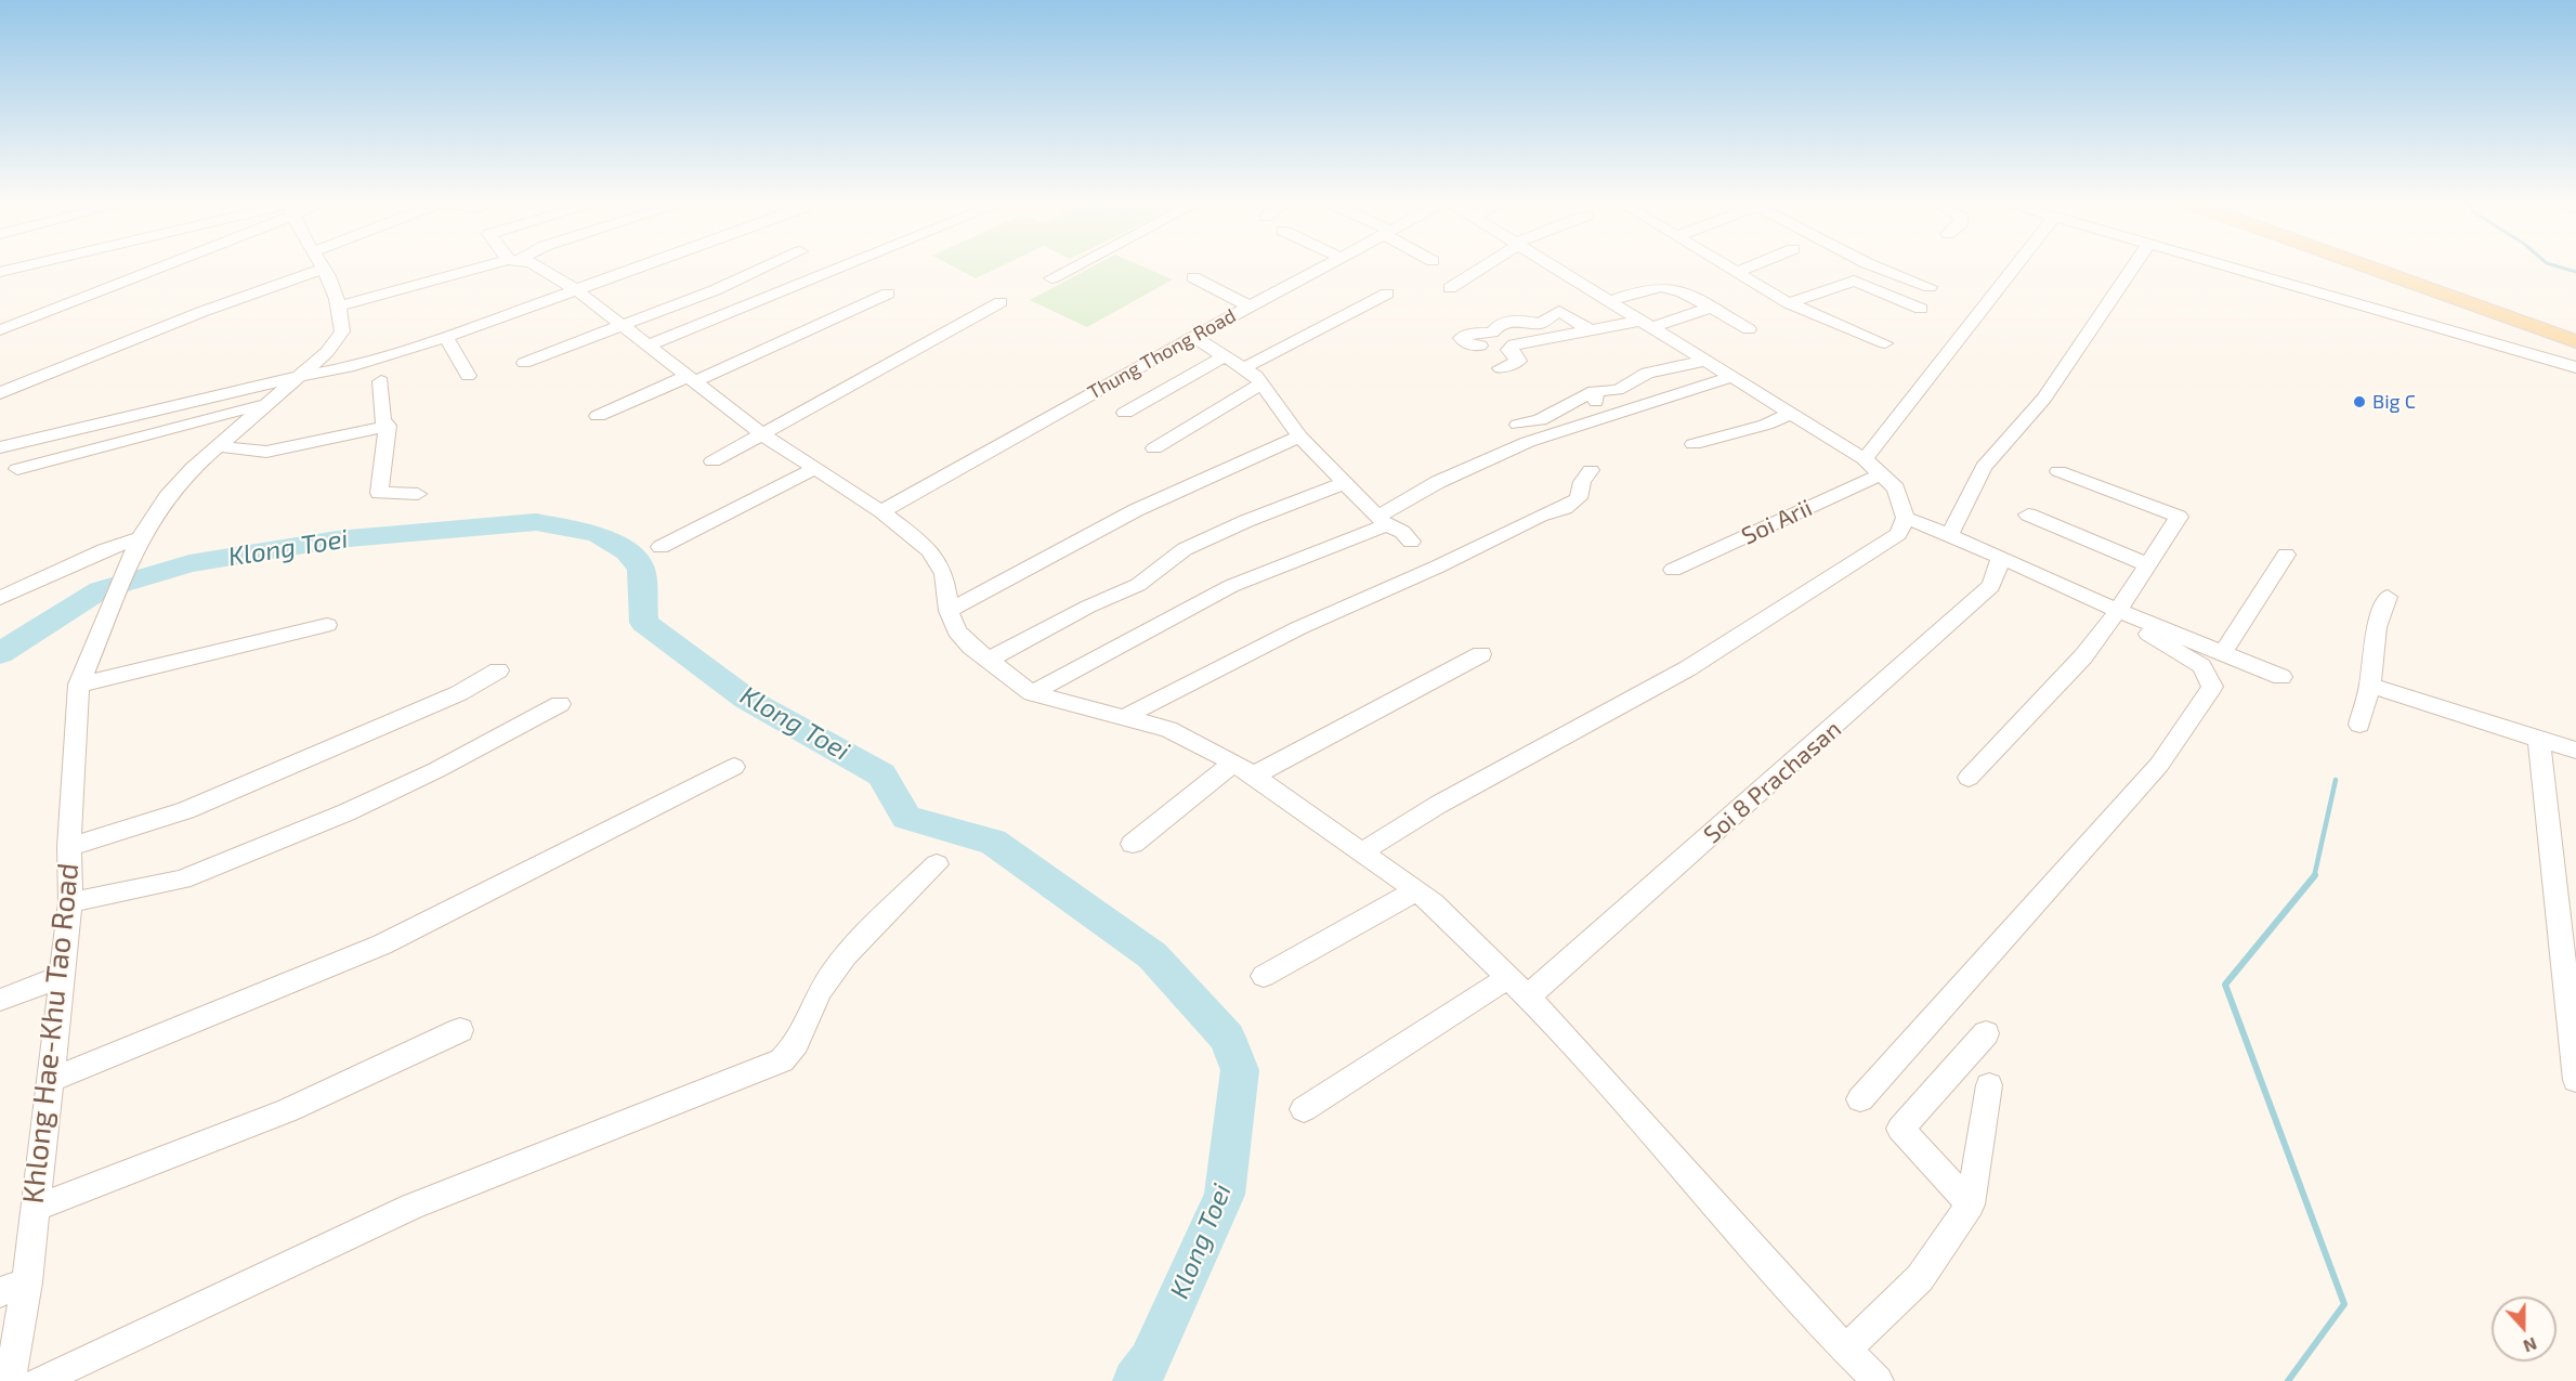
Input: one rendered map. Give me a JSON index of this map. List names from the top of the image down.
{
  "streets": {
    "street": [
      "Thung Thong Road",
      "Soi Arii",
      "Soi 8 Prachasan",
      "Khlong Hae-Khu Tao Road"
    ]
  },
  "water": ["Klong Toei"],
  "places": ["Big C"],
  "north": "bottom"
}
